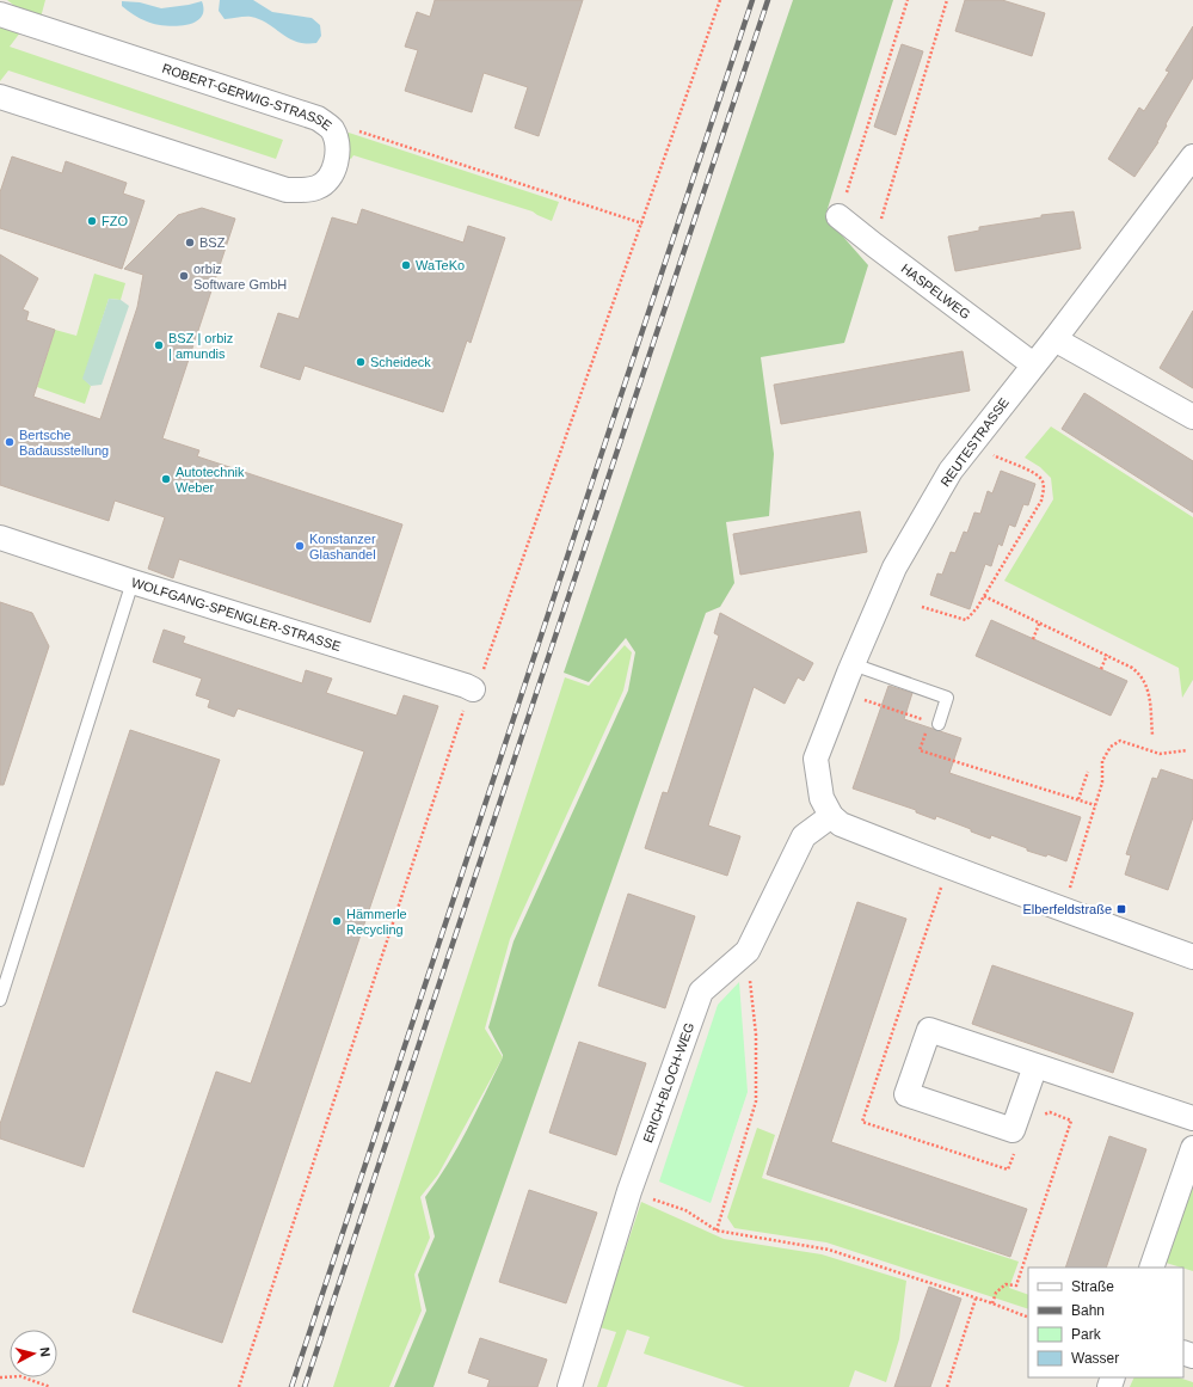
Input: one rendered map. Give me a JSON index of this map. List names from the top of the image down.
{
  "streets": {
    "street": [
      "ROBERT-GERWIG-STRASSE",
      "HASPELWEG",
      "REUTESTRASSE",
      "WOLFGANG-SPENGLER-STRASSE",
      "ERICH-BLOCH-WEG"
    ]
  },
  "crossings": [
    ["HASPELWEG", "REUTESTRASSE"],
    ["REUTESTRASSE", "ERICH-BLOCH-WEG"]
  ],
  "places": {
    "other": [
      "FZO",
      "BSZ",
      "WaTeKo",
      "orbiz Software GmbH",
      "BSZ | orbiz | amundis",
      "Scheideck",
      "Bertsche Badausstellung",
      "Autotechnik Weber",
      "Konstanzer Glashandel",
      "Hämmerle Recycling"
    ],
    "transit": ["Elberfeldstraße"]
  },
  "legend": [
    "Straße",
    "Bahn",
    "Park",
    "Wasser"
  ],
  "north": "right"
}
